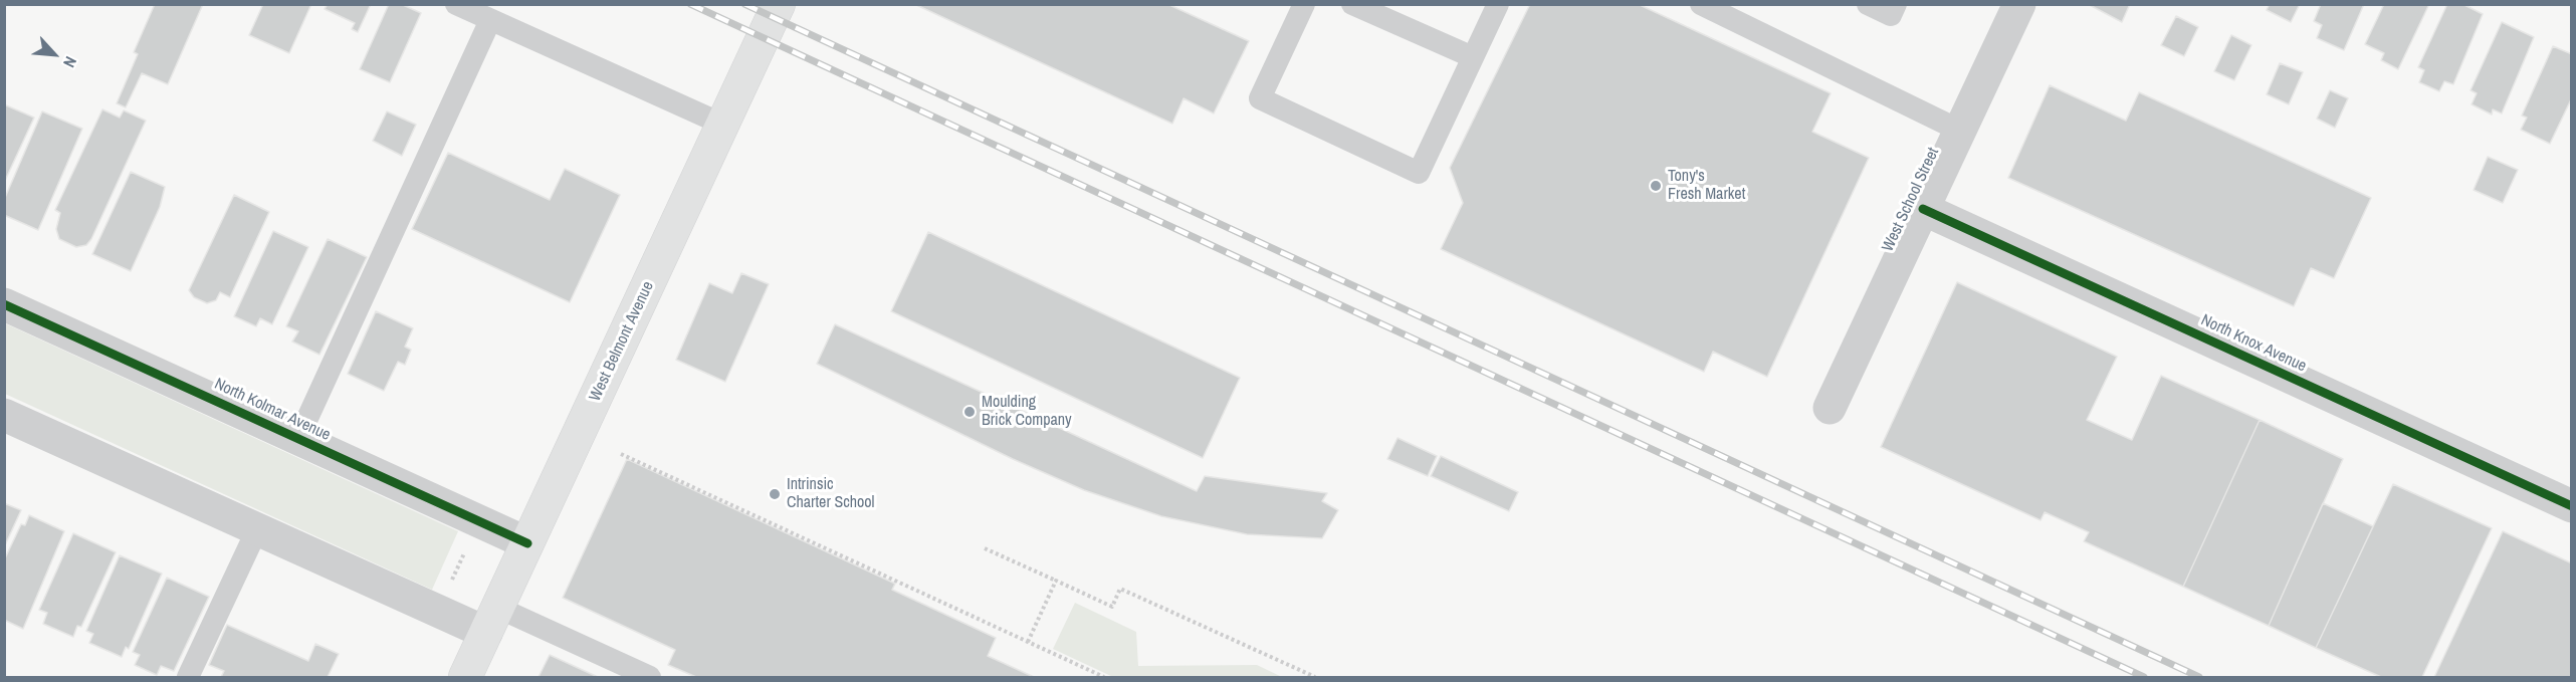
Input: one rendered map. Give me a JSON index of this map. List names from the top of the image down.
{
  "streets": {
    "main road": ["West Belmont Avenue"],
    "street": ["West School Street", "North Knox Avenue", "North Kolmar Avenue"]
  },
  "crossings": [
    ["West School Street", "North Knox Avenue"],
    ["West Belmont Avenue", "North Kolmar Avenue"]
  ],
  "places": ["Tony's Fresh Market", "Moulding Brick Company", "Intrinsic Charter School"],
  "north": "bottom right"
}
